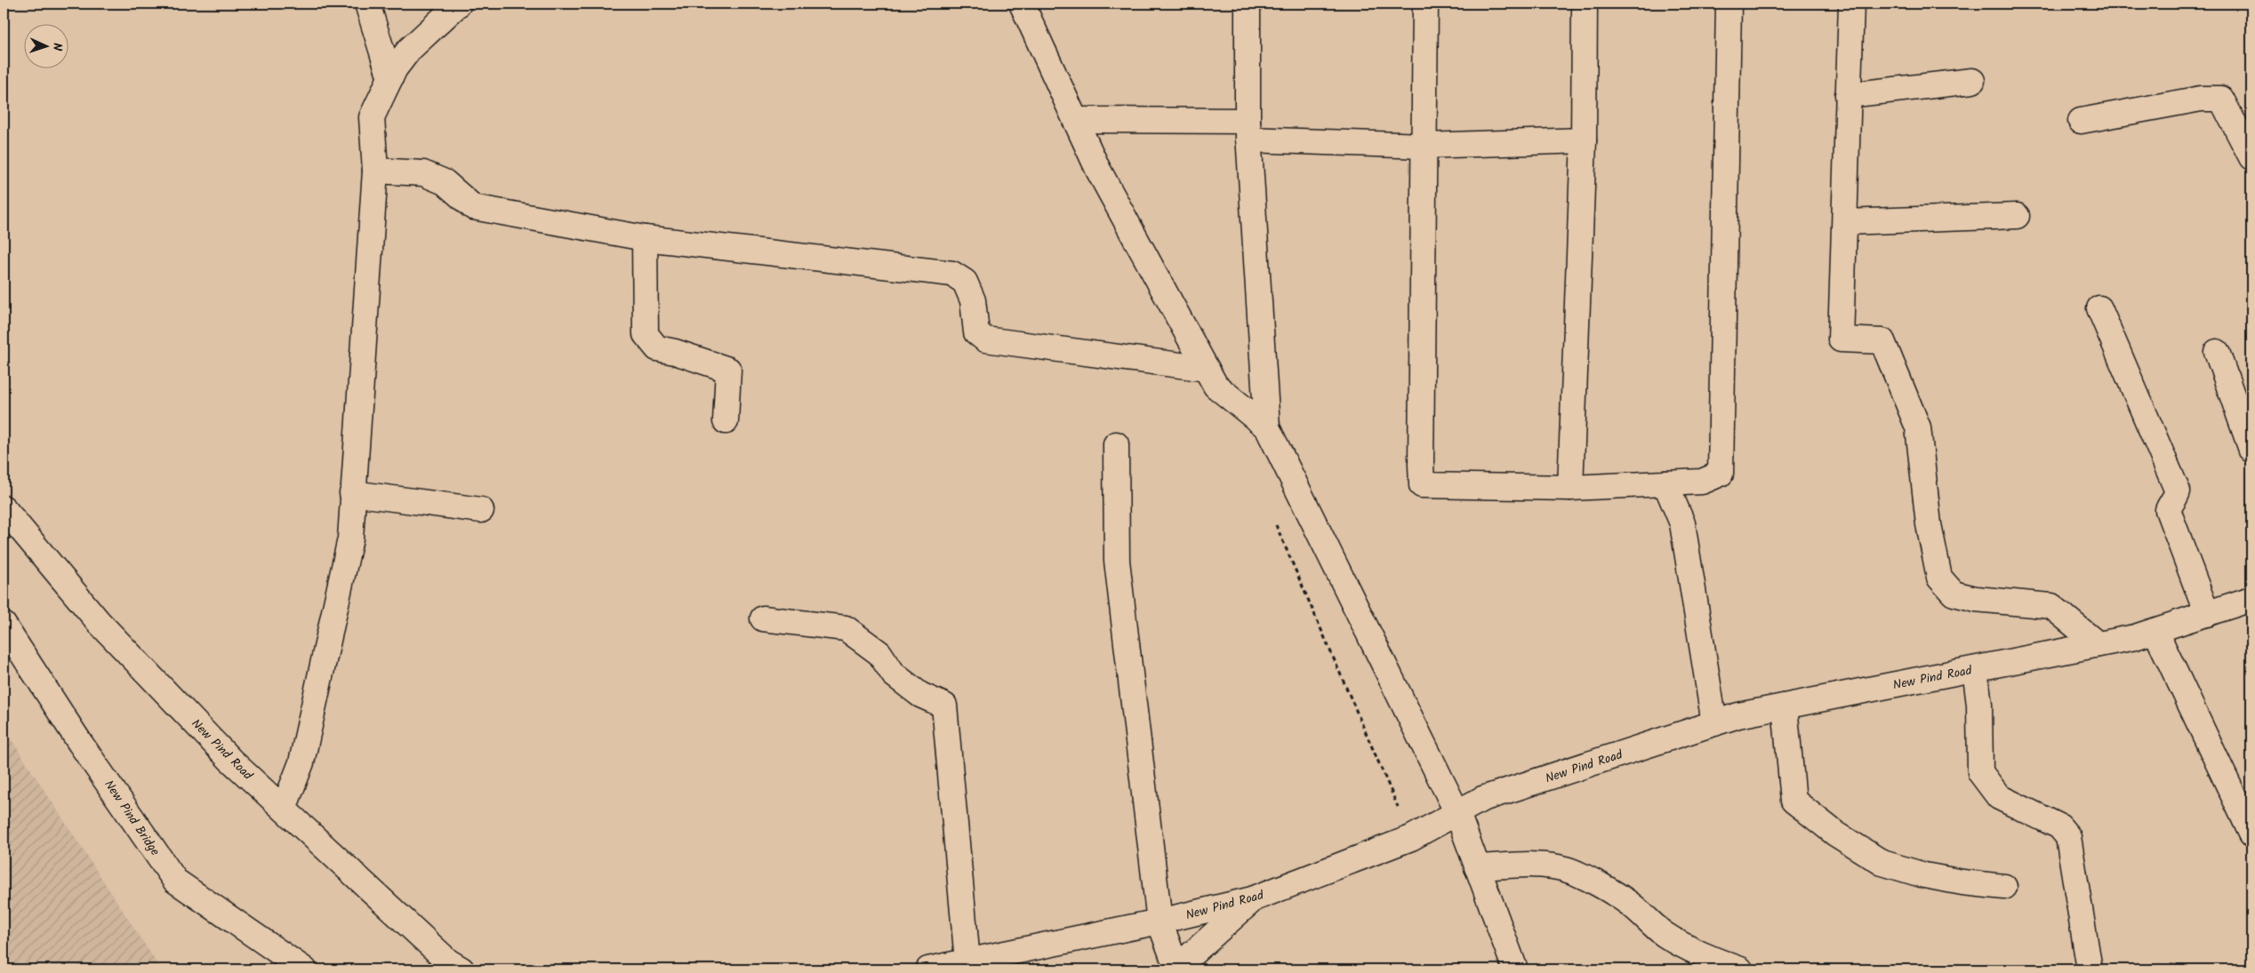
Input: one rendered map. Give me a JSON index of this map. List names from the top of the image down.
{
  "streets": {
    "street": ["New Pind Road", "New Pind Bridge"]
  },
  "north": "right"
}
